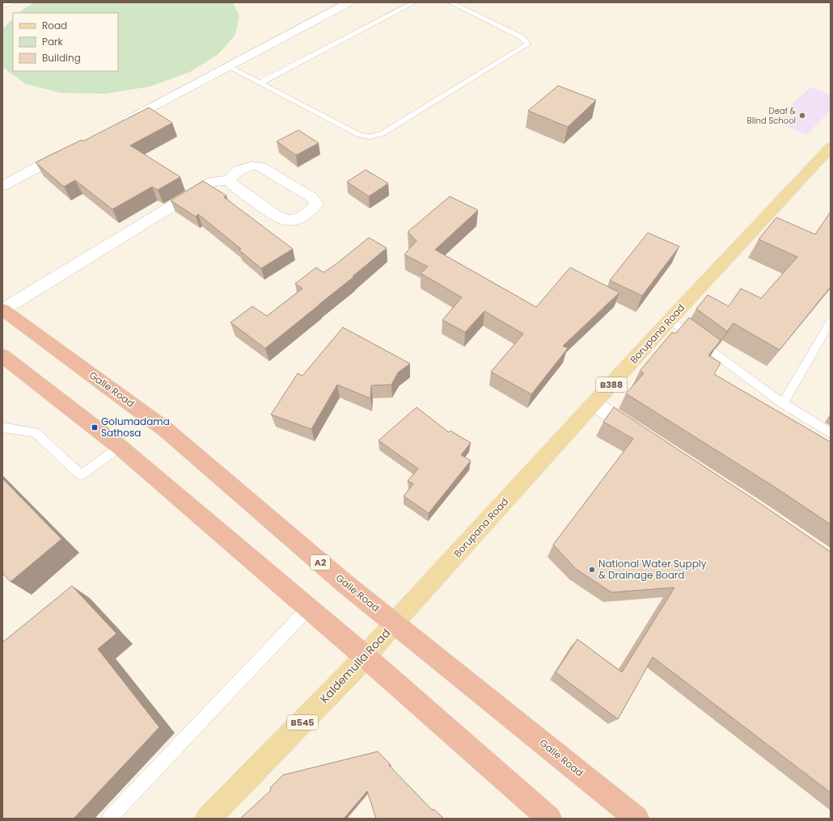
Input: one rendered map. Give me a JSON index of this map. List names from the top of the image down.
{
  "streets": {
    "highway": ["Galle Road", "A2"],
    "main road": [
      "Borupana Road",
      "B388",
      "Kaldemulla Road",
      "B545"
    ]
  },
  "crossings": [
    ["Borupana Road", "Galle Road"],
    ["Borupana Road", "Kaldemulla Road"],
    ["Galle Road", "Kaldemulla Road"]
  ],
  "places": {
    "other": ["Deaf & Blind School", "National Water Supply & Drainage Board"],
    "transit": ["Golumadama Sathosa"]
  },
  "legend": ["Road", "Park", "Building"]
}
